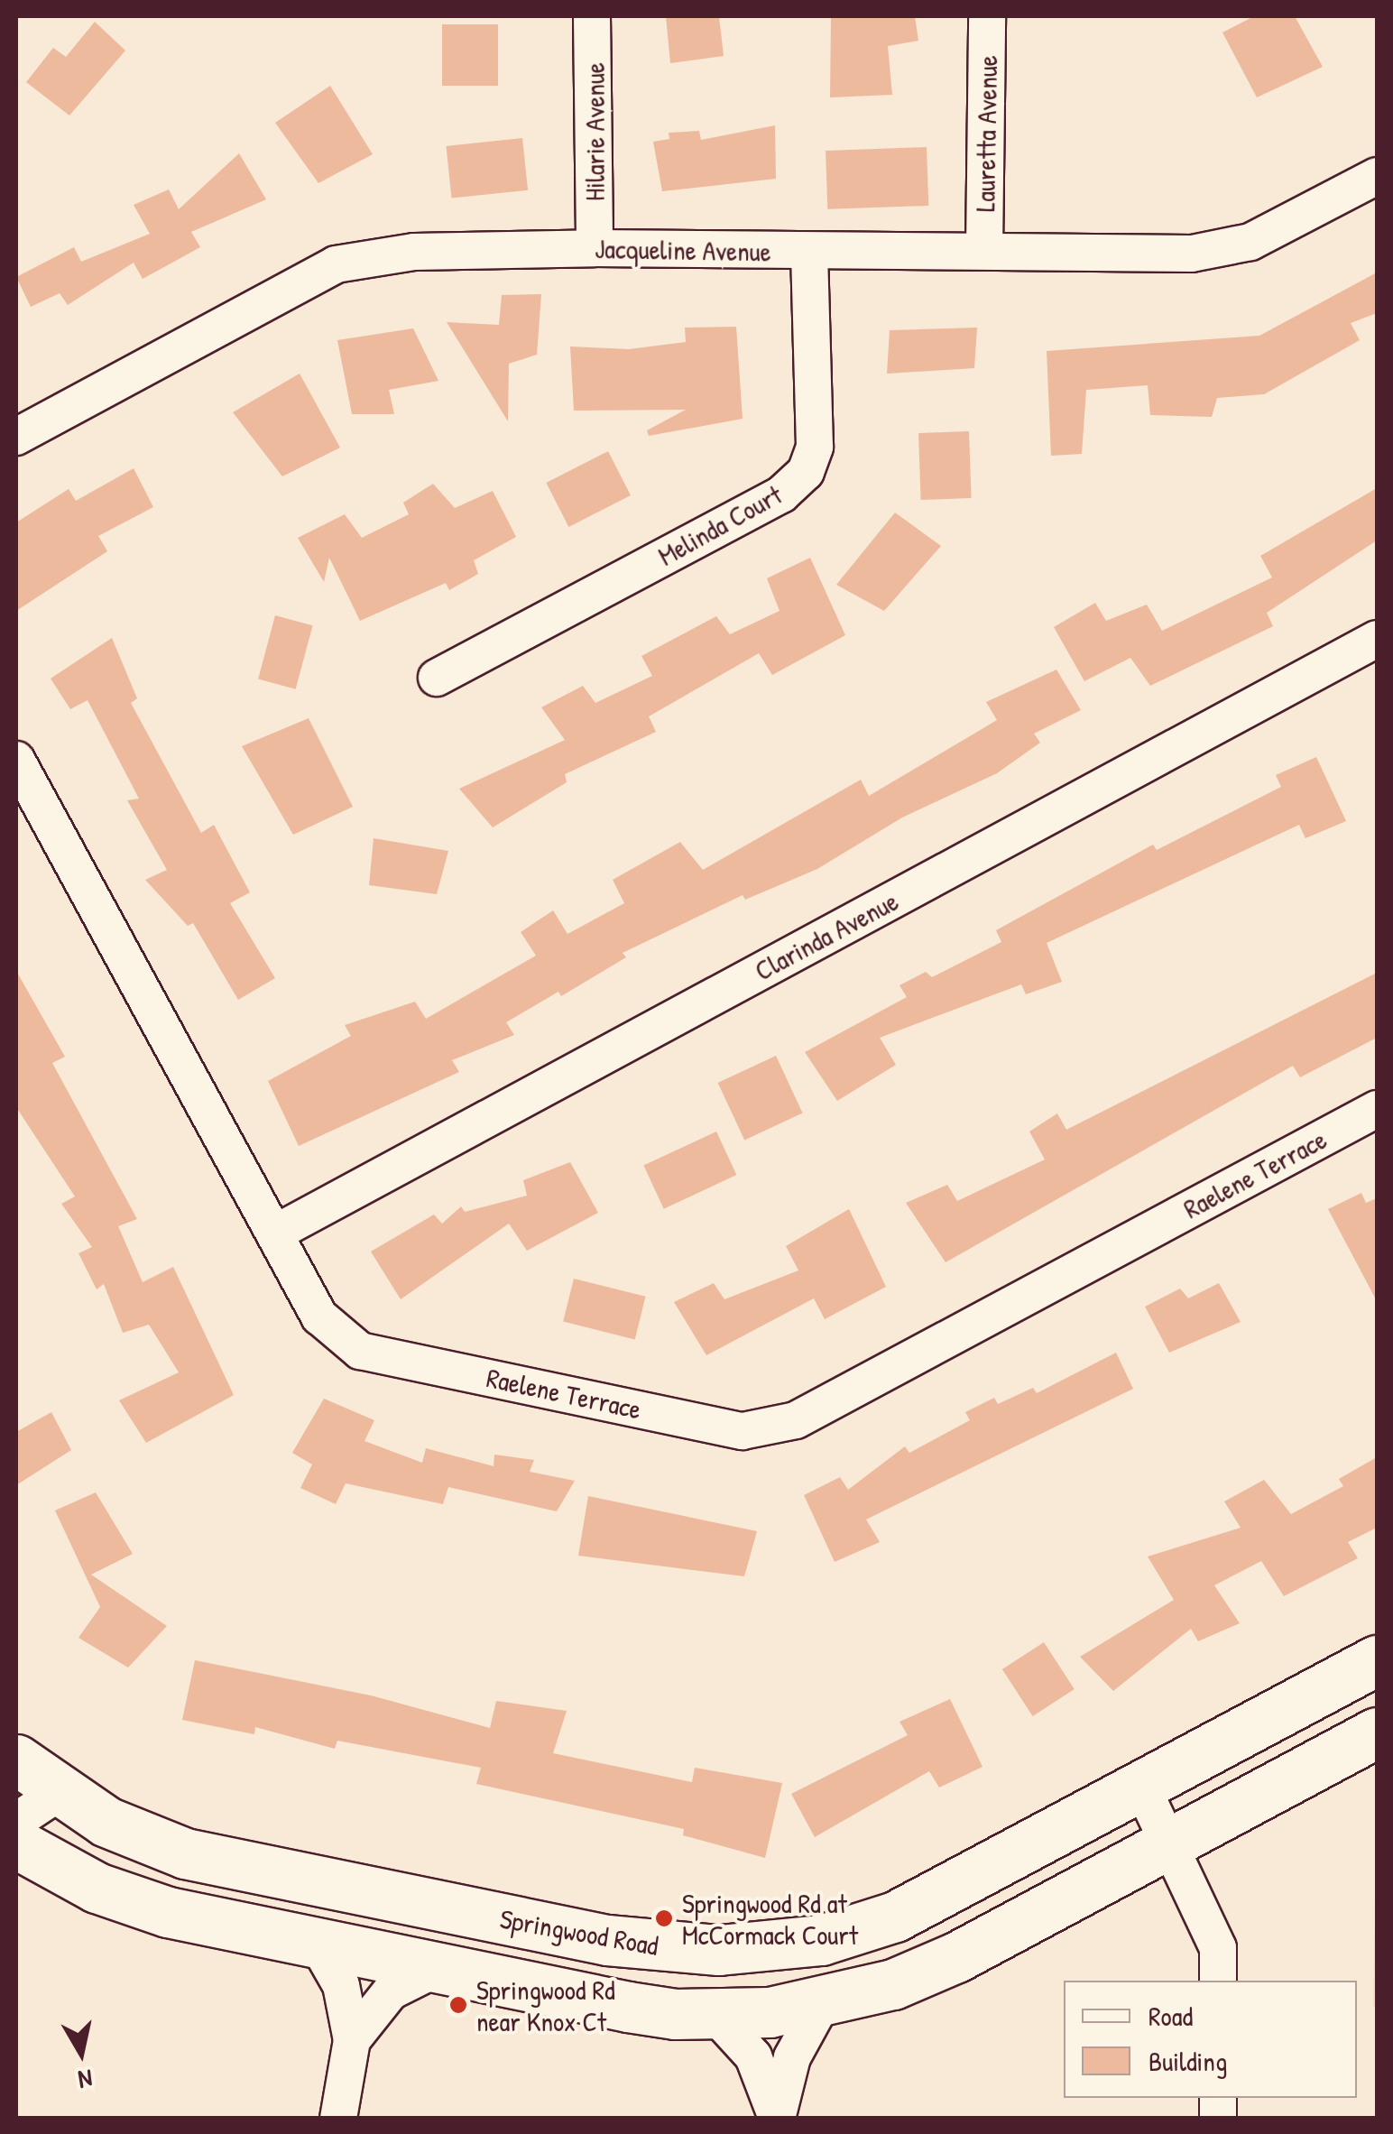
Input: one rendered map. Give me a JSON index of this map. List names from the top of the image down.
{
  "streets": {
    "main road": ["Springwood Road"],
    "street": [
      "Hilarie Avenue",
      "Lauretta Avenue",
      "Jacqueline Avenue",
      "Melinda Court",
      "Clarinda Avenue",
      "Raelene Terrace"
    ]
  },
  "crossings": [
    ["Hilarie Avenue", "Jacqueline Avenue"],
    ["Lauretta Avenue", "Jacqueline Avenue"],
    ["Jacqueline Avenue", "Melinda Court"],
    ["Clarinda Avenue", "Raelene Terrace"]
  ],
  "places": ["Springwood Rd at McCormack Court", "Springwood Rd near Knox Ct"],
  "legend": ["Road", "Building"],
  "north": "bottom"
}
